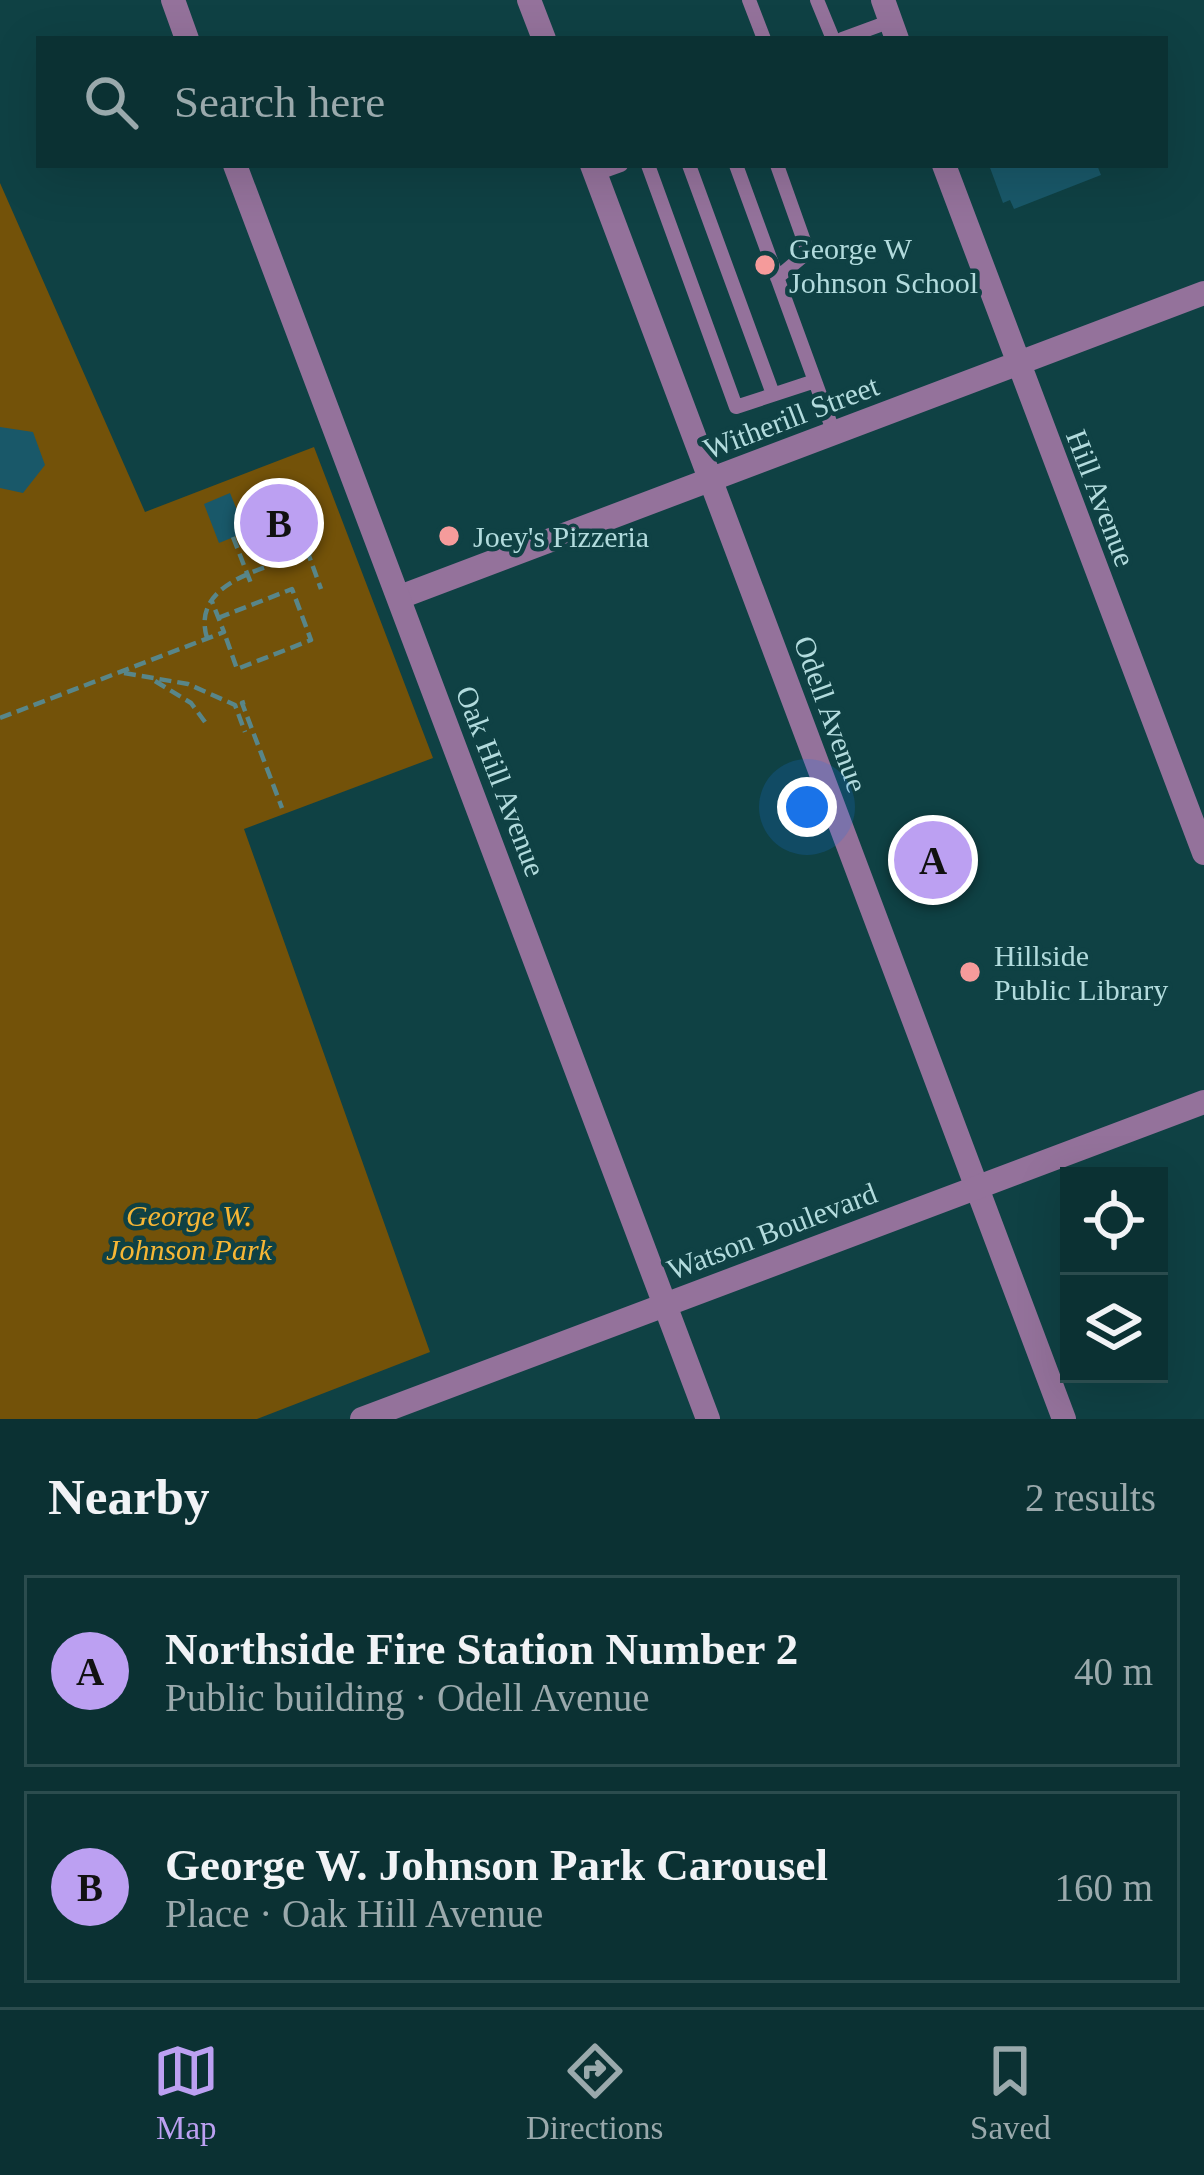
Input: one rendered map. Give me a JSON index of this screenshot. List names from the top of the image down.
{
  "streets": {
    "street": [
      "Witherill Street",
      "Hill Avenue",
      "Odell Avenue",
      "Oak Hill Avenue",
      "Watson Boulevard"
    ]
  },
  "crossings": [
    ["Witherill Street", "Hill Avenue"],
    ["Witherill Street", "Odell Avenue"],
    ["Witherill Street", "Oak Hill Avenue"],
    ["Odell Avenue", "Watson Boulevard"],
    ["Oak Hill Avenue", "Watson Boulevard"]
  ],
  "parks": ["George W. Johnson Park"],
  "places": ["George W Johnson School", "Joey's Pizzeria", "Hillside Public Library"],
  "page": {
    "search": "Search here",
    "pins": ["B", "A"],
    "heading": ["Nearby", "2 results"],
    "list": [
      {
        "mark": "A",
        "name": "Northside Fire Station Number 2",
        "note": "Public building · Odell Avenue",
        "value": "40 m"
      },
      {
        "mark": "B",
        "name": "George W. Johnson Park Carousel",
        "note": "Place · Oak Hill Avenue",
        "value": "160 m"
      }
    ],
    "nav": ["Map", "Directions", "Saved"]
  }
}
